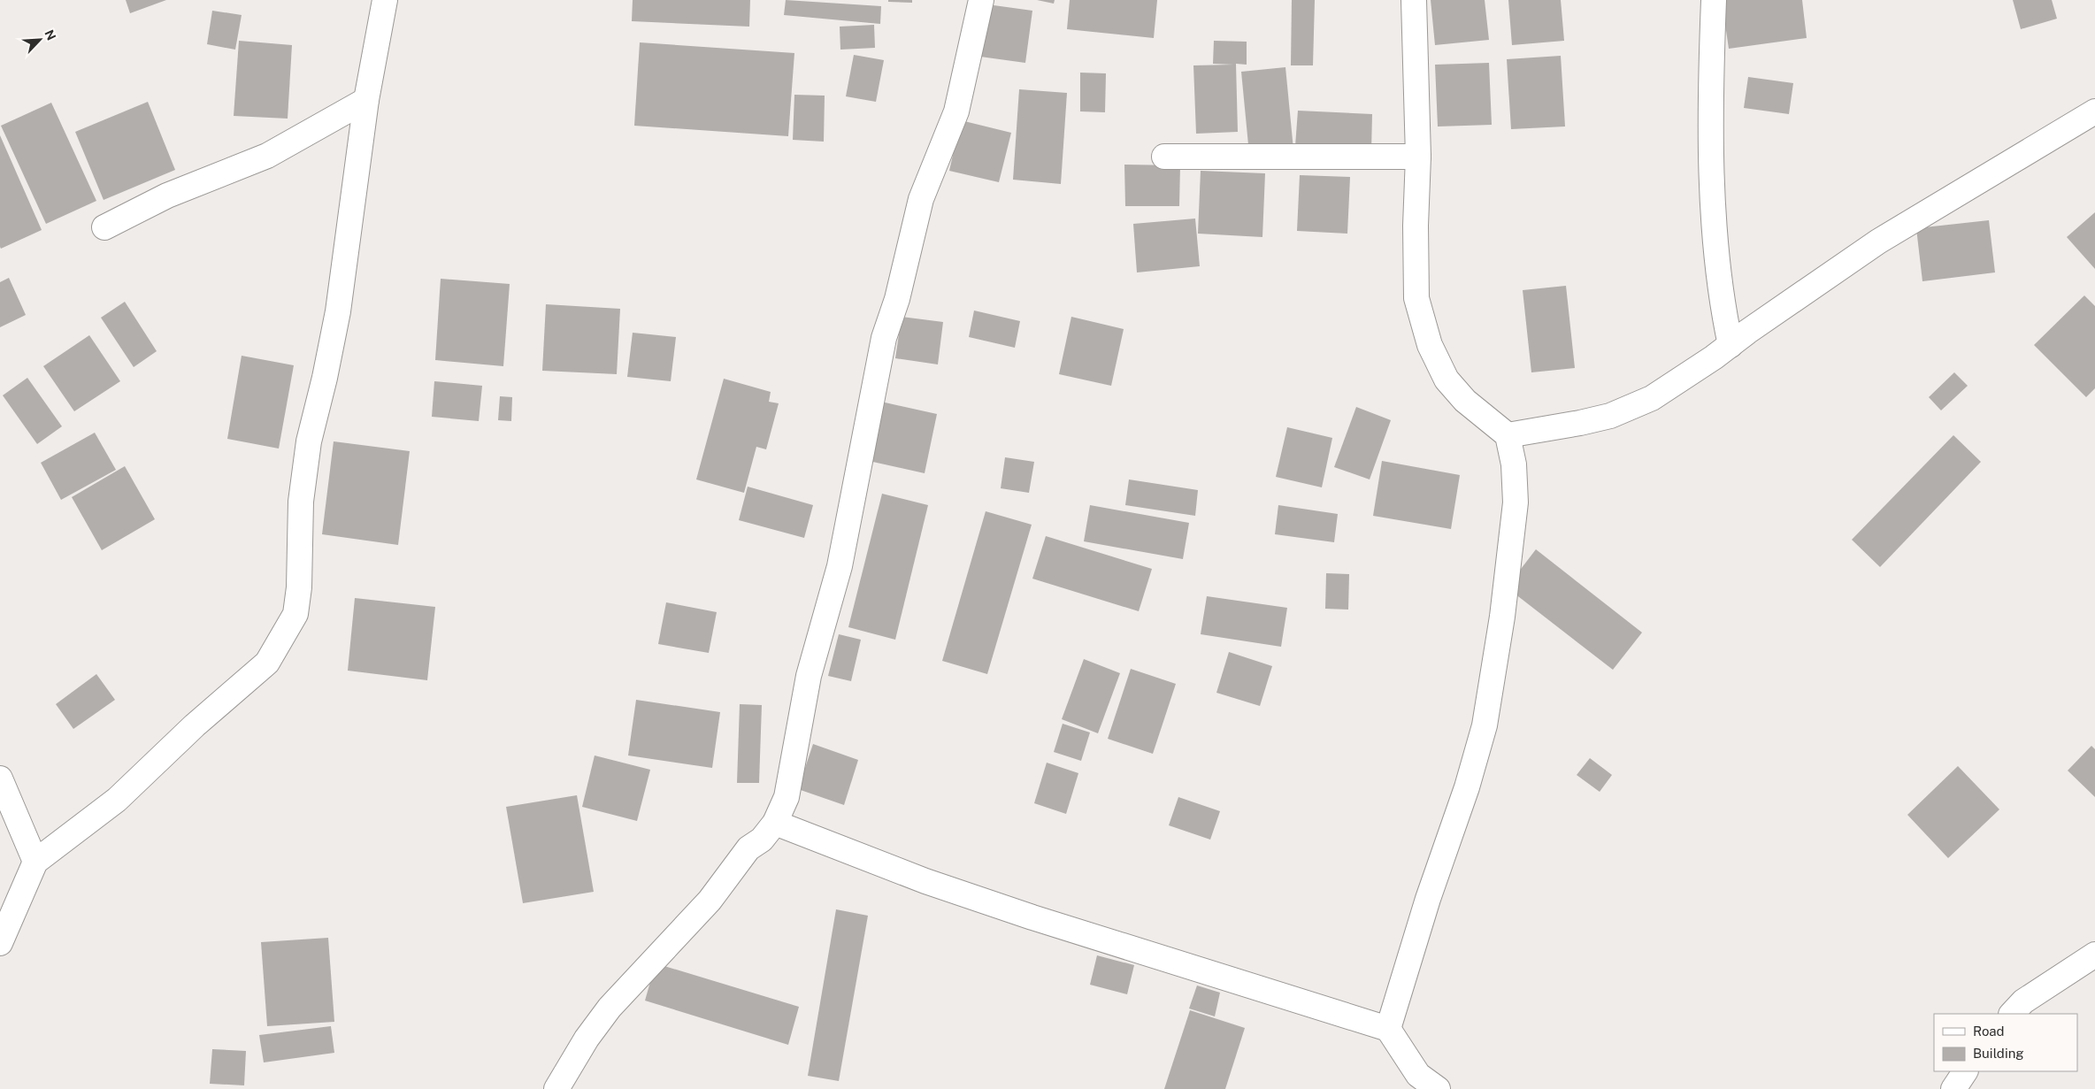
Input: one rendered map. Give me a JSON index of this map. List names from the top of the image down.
{
  "legend": ["Road", "Building"],
  "north": "top right"
}
